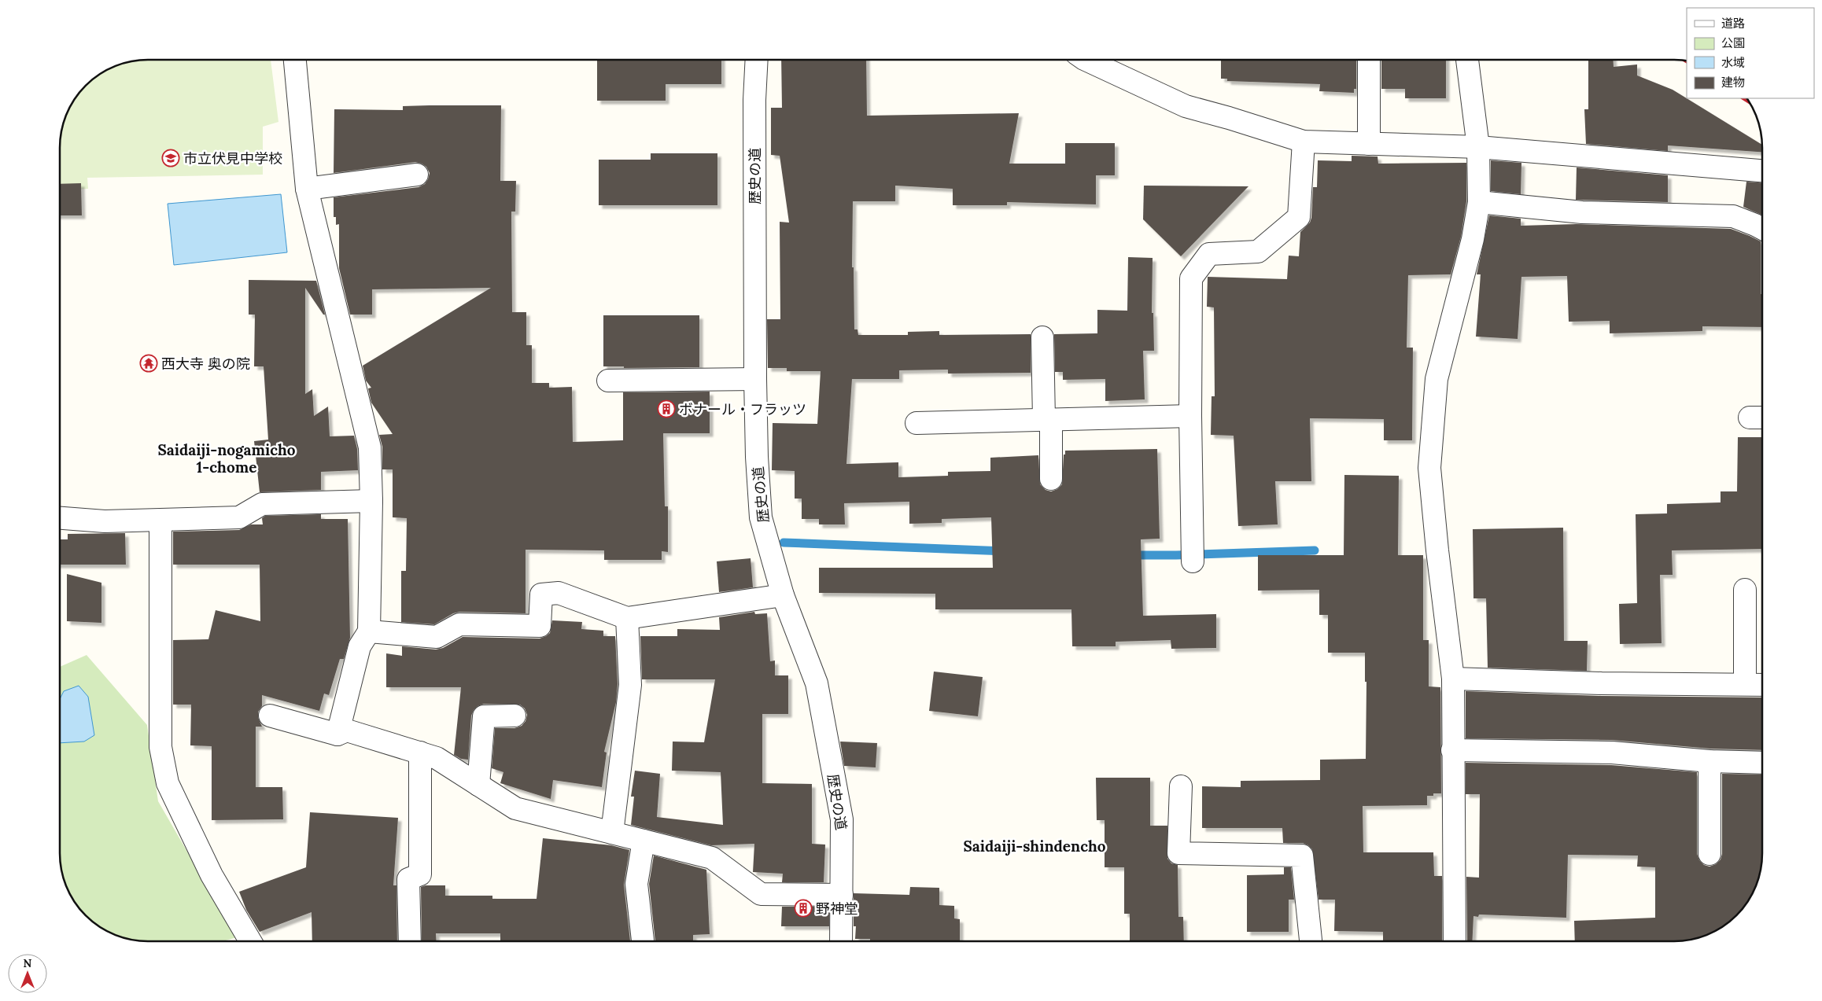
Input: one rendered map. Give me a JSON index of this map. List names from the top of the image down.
{
  "streets": {
    "street": ["歴史の道"]
  },
  "districts": ["Saidaiji-nogamicho 1-chome", "Saidaiji-shindencho"],
  "places": {
    "school or university": ["市立伏見中学校"],
    "temple": ["西大寺 奥の院"],
    "building": ["ボナール・フラッツ", "野神堂"]
  },
  "legend": [
    "道路",
    "公園",
    "水域",
    "建物"
  ],
  "north": "top"
}
